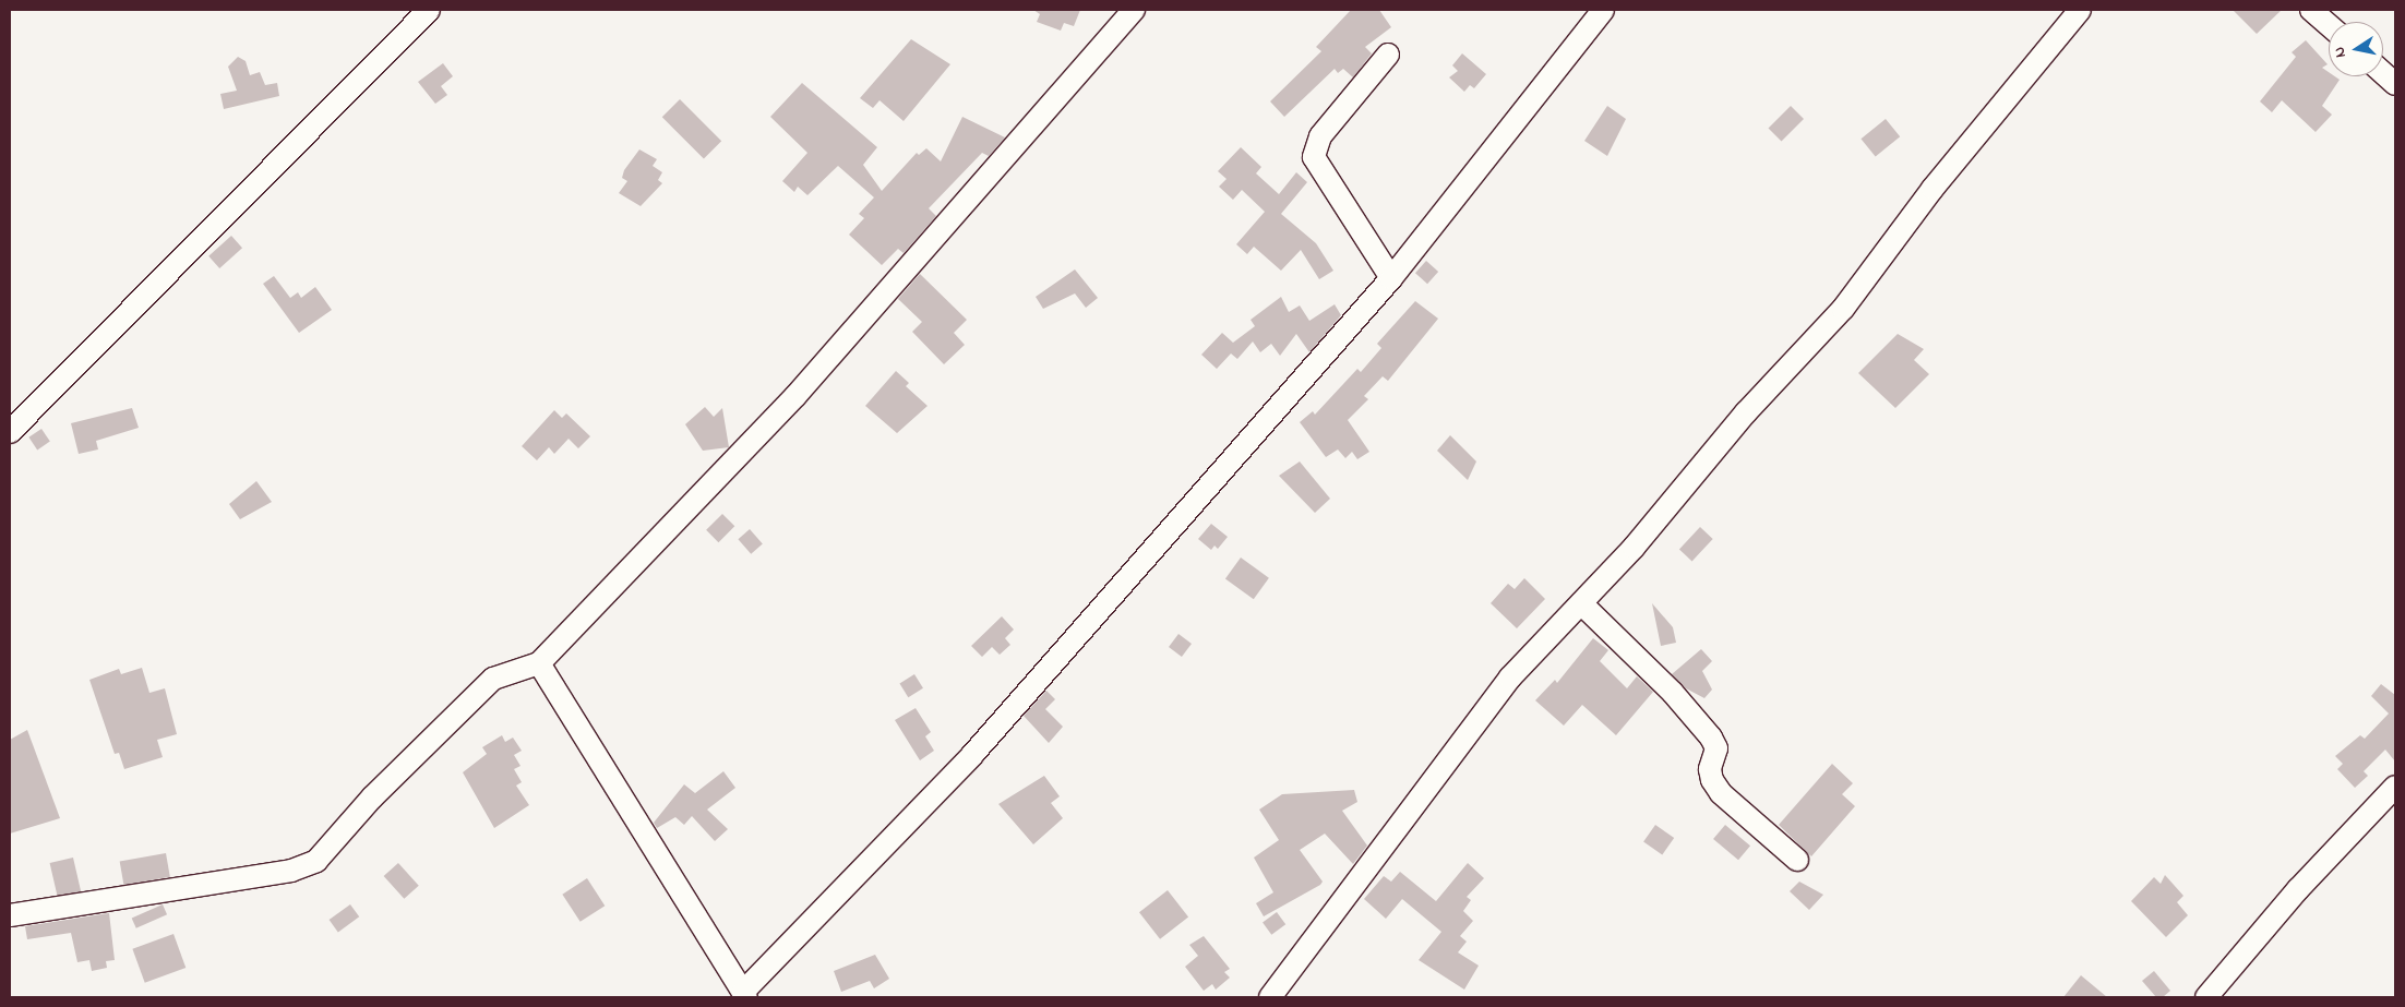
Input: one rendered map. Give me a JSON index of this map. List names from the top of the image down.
{
  "north": "left"
}
